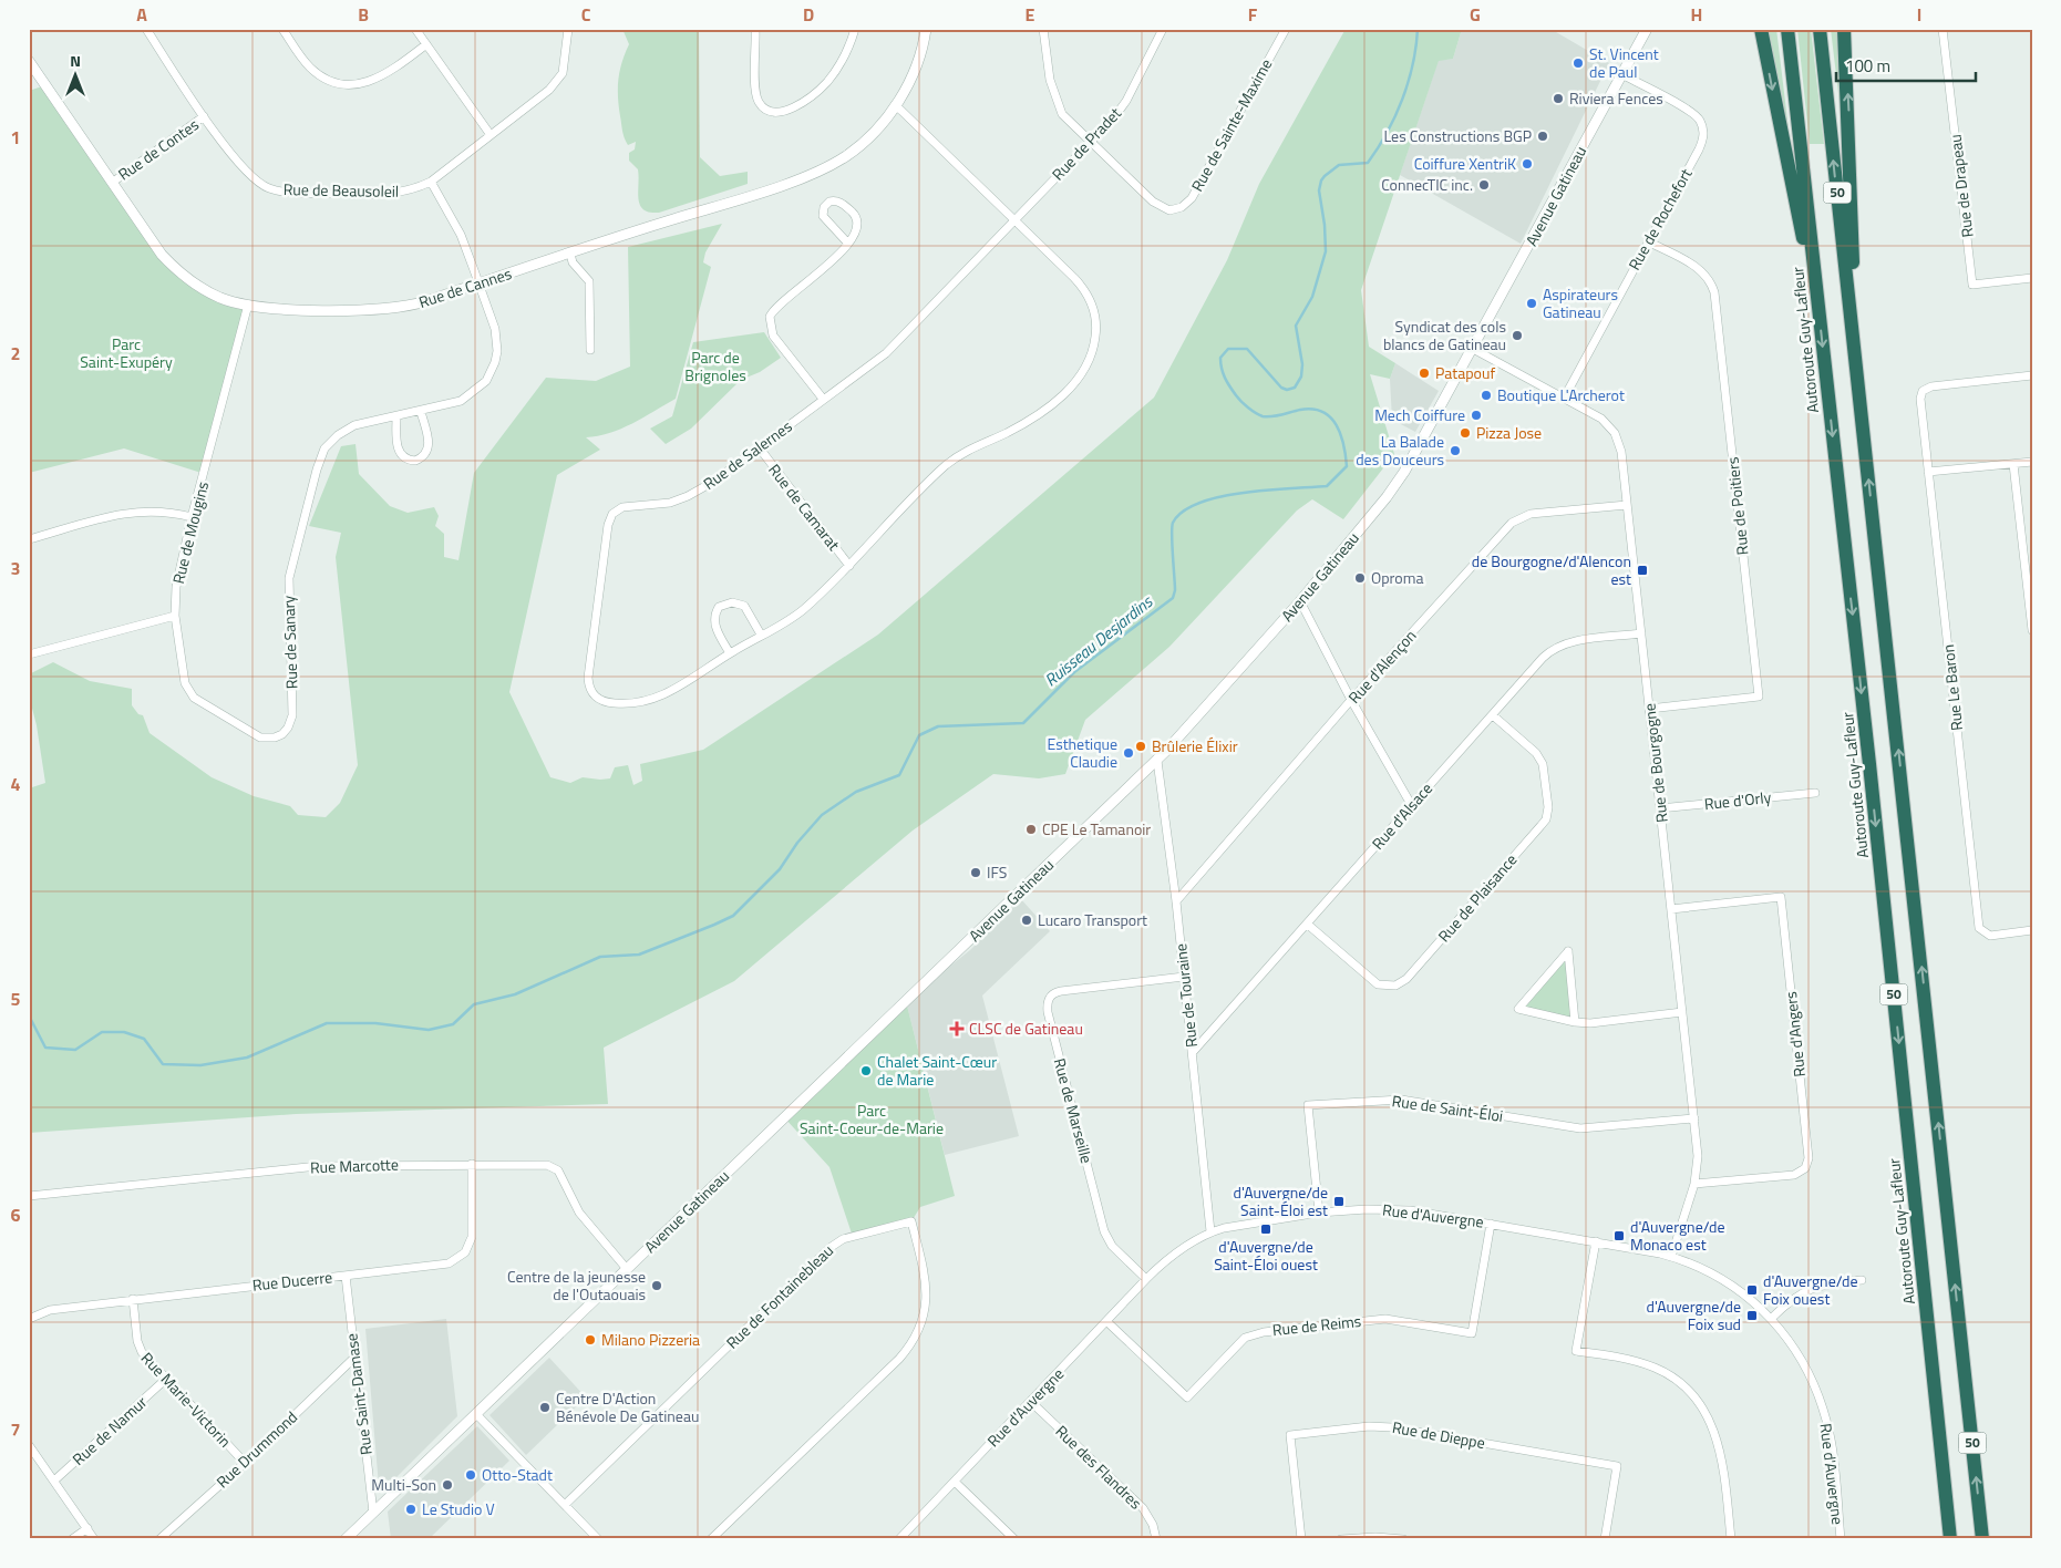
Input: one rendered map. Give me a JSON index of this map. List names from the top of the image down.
{
  "streets": {
    "highway": ["50", "Autoroute Guy-Lafleur"],
    "street": [
      "Rue de Sainte-Maxime",
      "Rue de Pradet",
      "Rue de Contes",
      "Rue de Drapeau",
      "Rue de Beausoleil",
      "Avenue Gatineau",
      "Rue de Rochefort",
      "Rue de Cannes",
      "Rue de Salernes",
      "Rue de Poitiers",
      "Rue de Camarat",
      "Rue de Mougins",
      "Rue de Sanary",
      "Rue d'Alençon",
      "Rue Le Baron",
      "Rue de Bourgogne",
      "Rue d'Orly",
      "Rue d'Alsace",
      "Rue de Plaisance",
      "Rue de Touraine",
      "Rue d'Angers",
      "Rue de Saint-Éloi",
      "Rue de Marseille",
      "Rue Marcotte",
      "Rue d'Auvergne",
      "Rue Ducerre",
      "Rue de Fontainebleau",
      "Rue de Reims",
      "Rue Saint-Damase",
      "Rue Marie-Victorin",
      "Rue de Namur",
      "Rue de Dieppe",
      "Rue Drummond",
      "Rue des Flandres"
    ]
  },
  "crossings": [
    ["Rue de Sainte-Maxime", "Rue de Pradet"],
    ["Rue de Pradet", "Rue de Salernes"],
    ["Rue de Contes", "Rue de Beausoleil"],
    ["Rue de Contes", "Rue de Cannes"],
    ["Rue de Beausoleil", "Rue de Sanary"],
    ["Avenue Gatineau", "Rue de Rochefort"],
    ["Avenue Gatineau", "Rue de Bourgogne"],
    ["Avenue Gatineau", "Rue de Touraine"],
    ["Avenue Gatineau", "Rue Marcotte"],
    ["Avenue Gatineau", "Rue Saint-Damase"],
    ["Rue de Rochefort", "Rue de Poitiers"],
    ["Rue de Rochefort", "Rue de Bourgogne"],
    ["Rue de Cannes", "Rue de Salernes"],
    ["Rue de Cannes", "Rue de Mougins"],
    ["Rue de Cannes", "Rue de Sanary"],
    ["Rue de Salernes", "Rue de Camarat"],
    ["Rue de Poitiers", "Rue de Bourgogne"],
    ["Rue de Mougins", "Rue de Sanary"],
    ["Rue d'Alençon", "Rue de Bourgogne"],
    ["Rue d'Alençon", "Rue de Touraine"],
    ["Rue de Bourgogne", "Rue d'Orly"],
    ["Rue de Bourgogne", "Rue d'Alsace"],
    ["Rue de Bourgogne", "Rue d'Angers"],
    ["Rue de Bourgogne", "Rue de Saint-Éloi"],
    ["Rue de Bourgogne", "Rue d'Auvergne"],
    ["Rue d'Alsace", "Rue de Plaisance"],
    ["Rue d'Alsace", "Rue de Touraine"],
    ["Rue de Touraine", "Rue de Marseille"],
    ["Rue de Touraine", "Rue d'Auvergne"],
    ["Rue de Saint-Éloi", "Rue d'Auvergne"],
    ["Rue de Marseille", "Rue d'Auvergne"],
    ["Rue Marcotte", "Rue Ducerre"],
    ["Rue d'Auvergne", "Rue de Reims"],
    ["Rue d'Auvergne", "Rue des Flandres"],
    ["Rue Ducerre", "Rue Saint-Damase"],
    ["Rue Ducerre", "Rue Marie-Victorin"],
    ["Rue Saint-Damase", "Rue Drummond"],
    ["Rue Marie-Victorin", "Rue de Namur"],
    ["Rue Marie-Victorin", "Rue Drummond"]
  ],
  "water": ["Ruisseau Desjardins"],
  "parks": ["Parc Saint-Exupéry", "Parc de Brignoles", "Parc Saint-Coeur-de-Marie"],
  "places": {
    "other": [
      "St. Vincent de Paul",
      "Riviera Fences",
      "Les Constructions BGP",
      "Coiffure XentriK",
      "ConnecTIC inc.",
      "Aspirateurs Gatineau",
      "Syndicat des cols blancs de Gatineau",
      "Patapouf",
      "Boutique L'Archerot",
      "Mech Coiffure",
      "Pizza Jose",
      "La Balade des Douceurs",
      "Oproma",
      "Brûlerie Élixir",
      "Esthetique Claudie",
      "CPE Le Tamanoir",
      "IFS",
      "Lucaro Transport",
      "Chalet Saint-Cœur de Marie",
      "Centre de la jeunesse de l'Outaouais",
      "Milano Pizzeria",
      "Centre D'Action Bénévole De Gatineau",
      "Otto-Stadt",
      "Multi-Son",
      "Le Studio V"
    ],
    "transit": [
      "de Bourgogne/d'Alencon est",
      "d'Auvergne/de Saint-Éloi est",
      "d'Auvergne/de Saint-Éloi ouest",
      "d'Auvergne/de Monaco est",
      "d'Auvergne/de Foix ouest",
      "d'Auvergne/de Foix sud"
    ],
    "health": ["CLSC de Gatineau"]
  },
  "scale_bar": "100 m",
  "north": "top",
  "grid": {
    "columns": [
      "A",
      "B",
      "C",
      "D",
      "E",
      "F",
      "G",
      "H",
      "I"
    ],
    "rows": [
      "1",
      "2",
      "3",
      "4",
      "5",
      "6",
      "7"
    ]
  }
}
